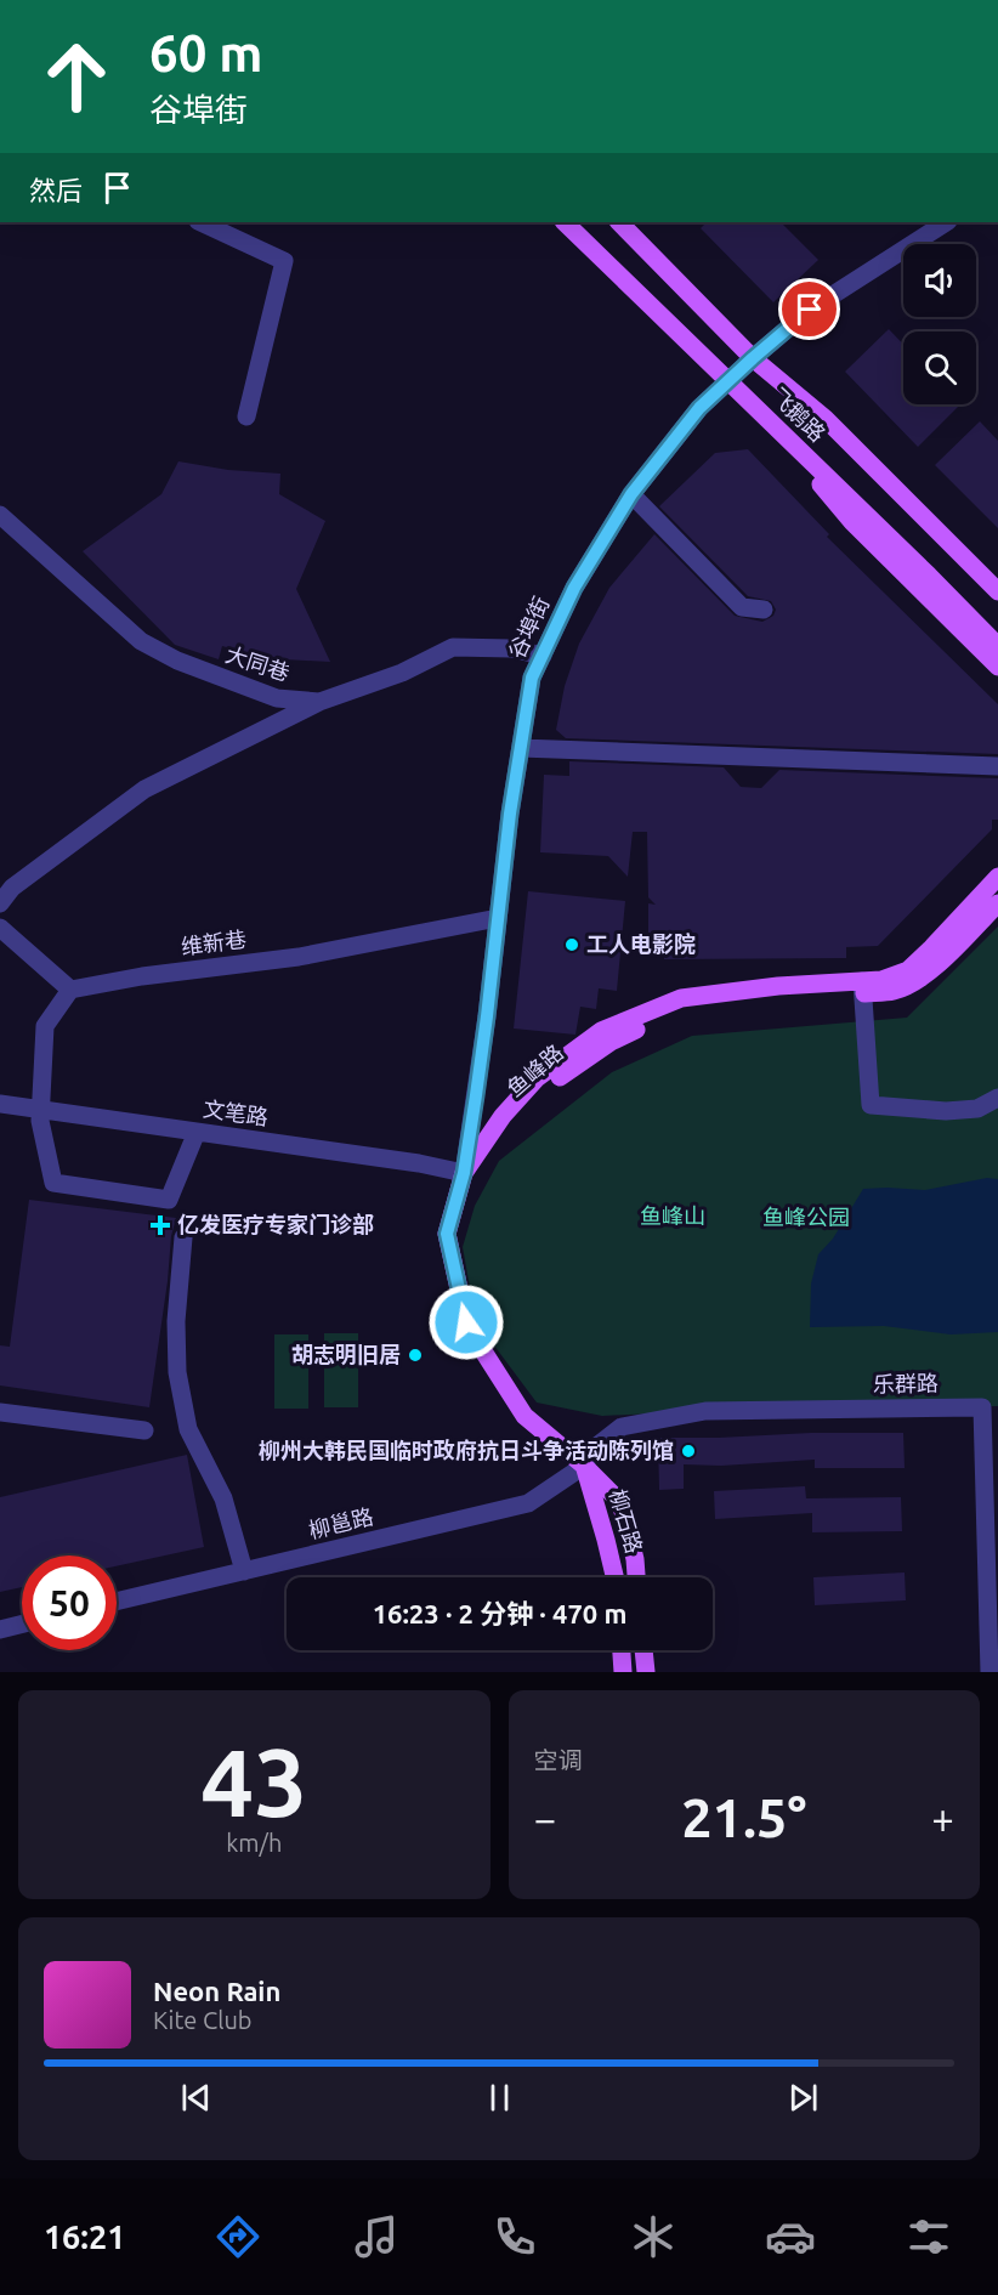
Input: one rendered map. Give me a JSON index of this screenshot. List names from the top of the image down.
{
  "streets": {
    "main road": ["飞鹅路", "鱼峰路", "柳石路"],
    "street": [
      "谷埠街",
      "大同巷",
      "维新巷",
      "文笔路",
      "乐群路",
      "柳邕路"
    ]
  },
  "crossings": [
    ["飞鹅路", "谷埠街"],
    ["谷埠街", "大同巷"],
    ["谷埠街", "维新巷"],
    ["谷埠街", "鱼峰路"],
    ["谷埠街", "文笔路"],
    ["谷埠街", "柳石路"],
    ["鱼峰路", "文笔路"],
    ["鱼峰路", "柳石路"],
    ["文笔路", "柳石路"],
    ["乐群路", "柳石路"],
    ["乐群路", "柳邕路"],
    ["柳石路", "柳邕路"]
  ],
  "parks": ["鱼峰山", "鱼峰公园"],
  "places": {
    "other": ["工人电影院", "胡志明旧居", "柳州大韩民国临时政府抗日斗争活动陈列馆"],
    "health": ["亿发医疗专家门诊部"]
  },
  "page": {
    "turn": ["60 m", "谷埠街"],
    "then": "然后",
    "limit": "50",
    "trip": "16:23 · 2 分钟 · 470 m",
    "tile": [
      ["43", "km/h"],
      "空调"
    ],
    "heat": ["−", "21.5°", "+"],
    "song": ["Neon Rain", "Kite Club"],
    "tabs": "16:21"
  }
}
